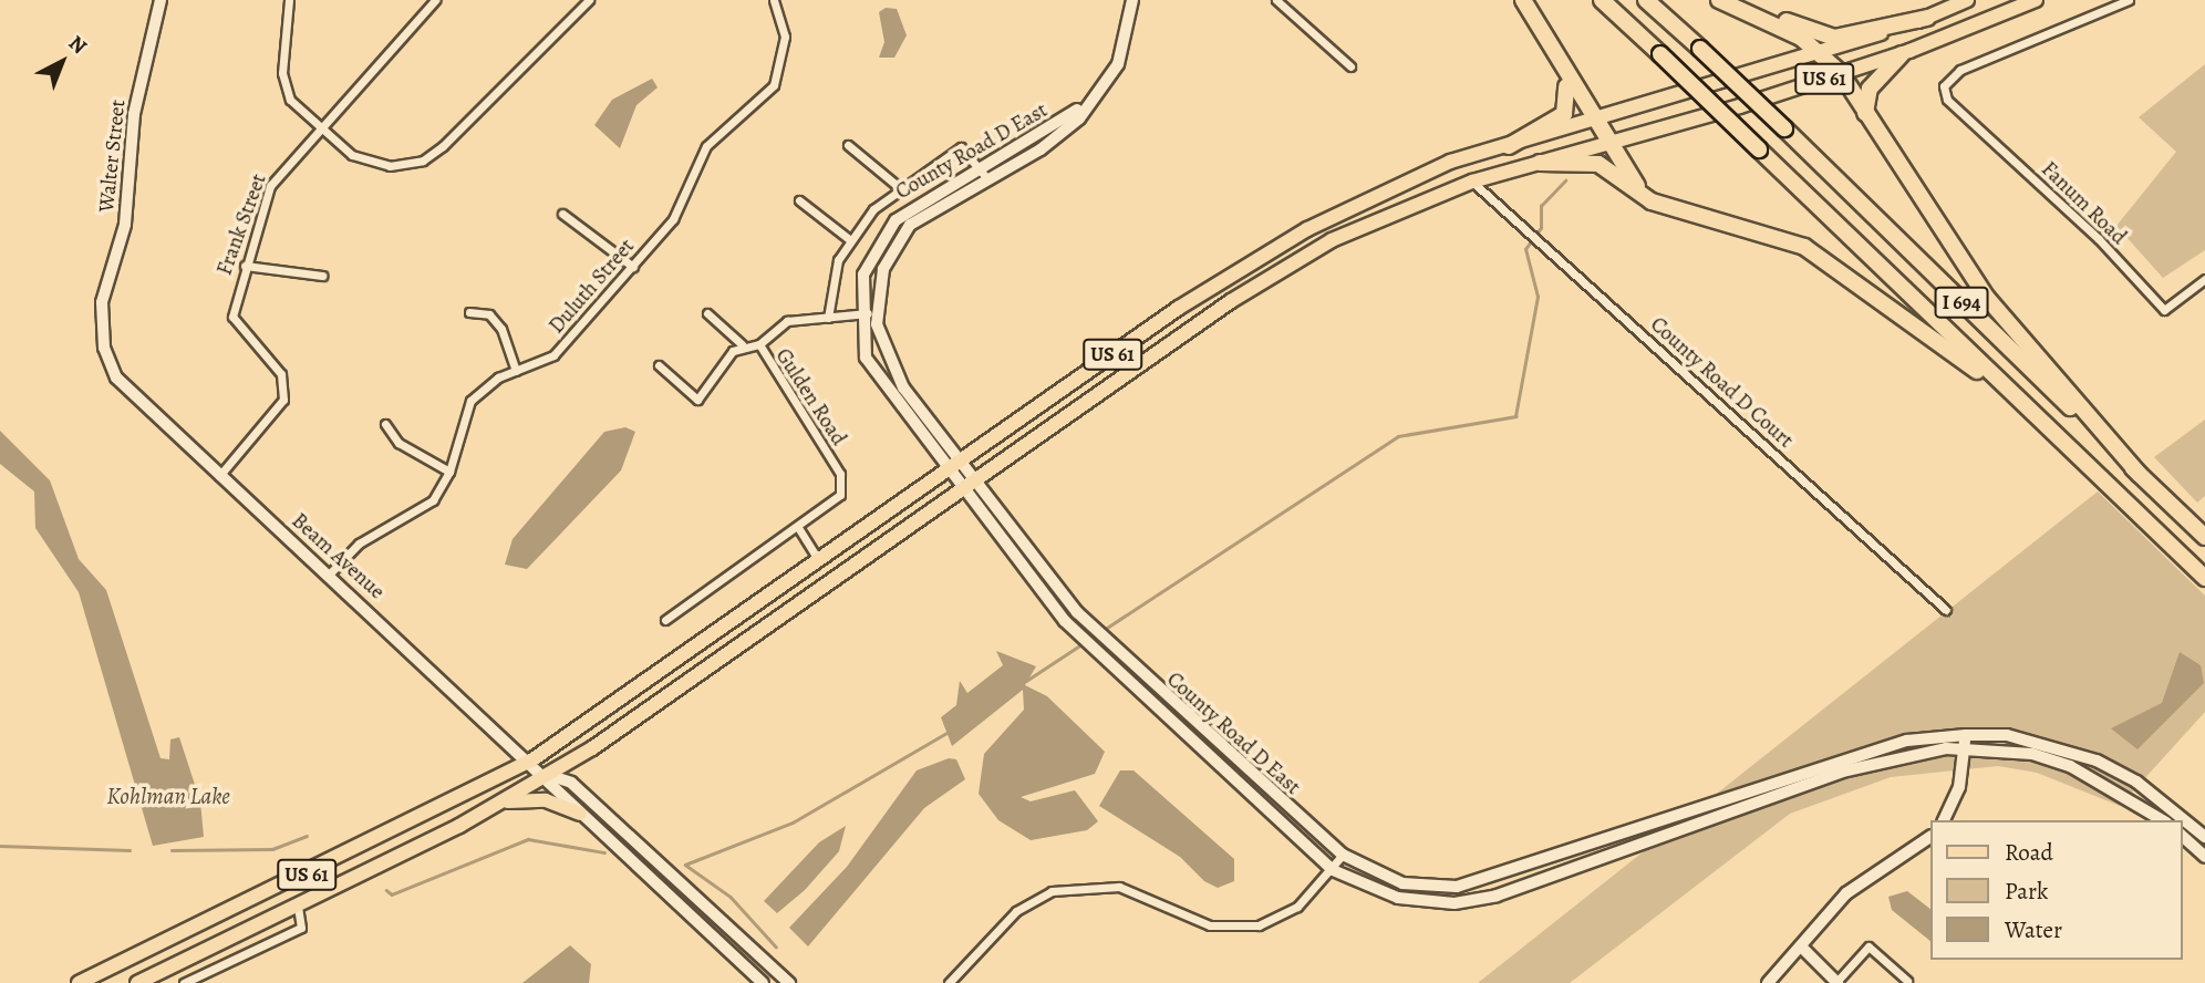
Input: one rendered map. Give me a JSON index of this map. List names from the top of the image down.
{
  "streets": {
    "highway": ["I 694"],
    "main road": ["US 61"],
    "street": [
      "County Road D East",
      "Walter Street",
      "Fanum Road",
      "Frank Street",
      "Duluth Street",
      "County Road D Court",
      "Gulden Road",
      "Beam Avenue"
    ]
  },
  "crossings": [
    ["US 61", "County Road D East"],
    ["US 61", "County Road D Court"],
    ["US 61", "Beam Avenue"],
    ["County Road D East", "Gulden Road"],
    ["Walter Street", "Beam Avenue"],
    ["Frank Street", "Beam Avenue"],
    ["Duluth Street", "Beam Avenue"]
  ],
  "water": ["Kohlman Lake"],
  "legend": ["Road", "Park", "Water"],
  "north": "top right"
}
